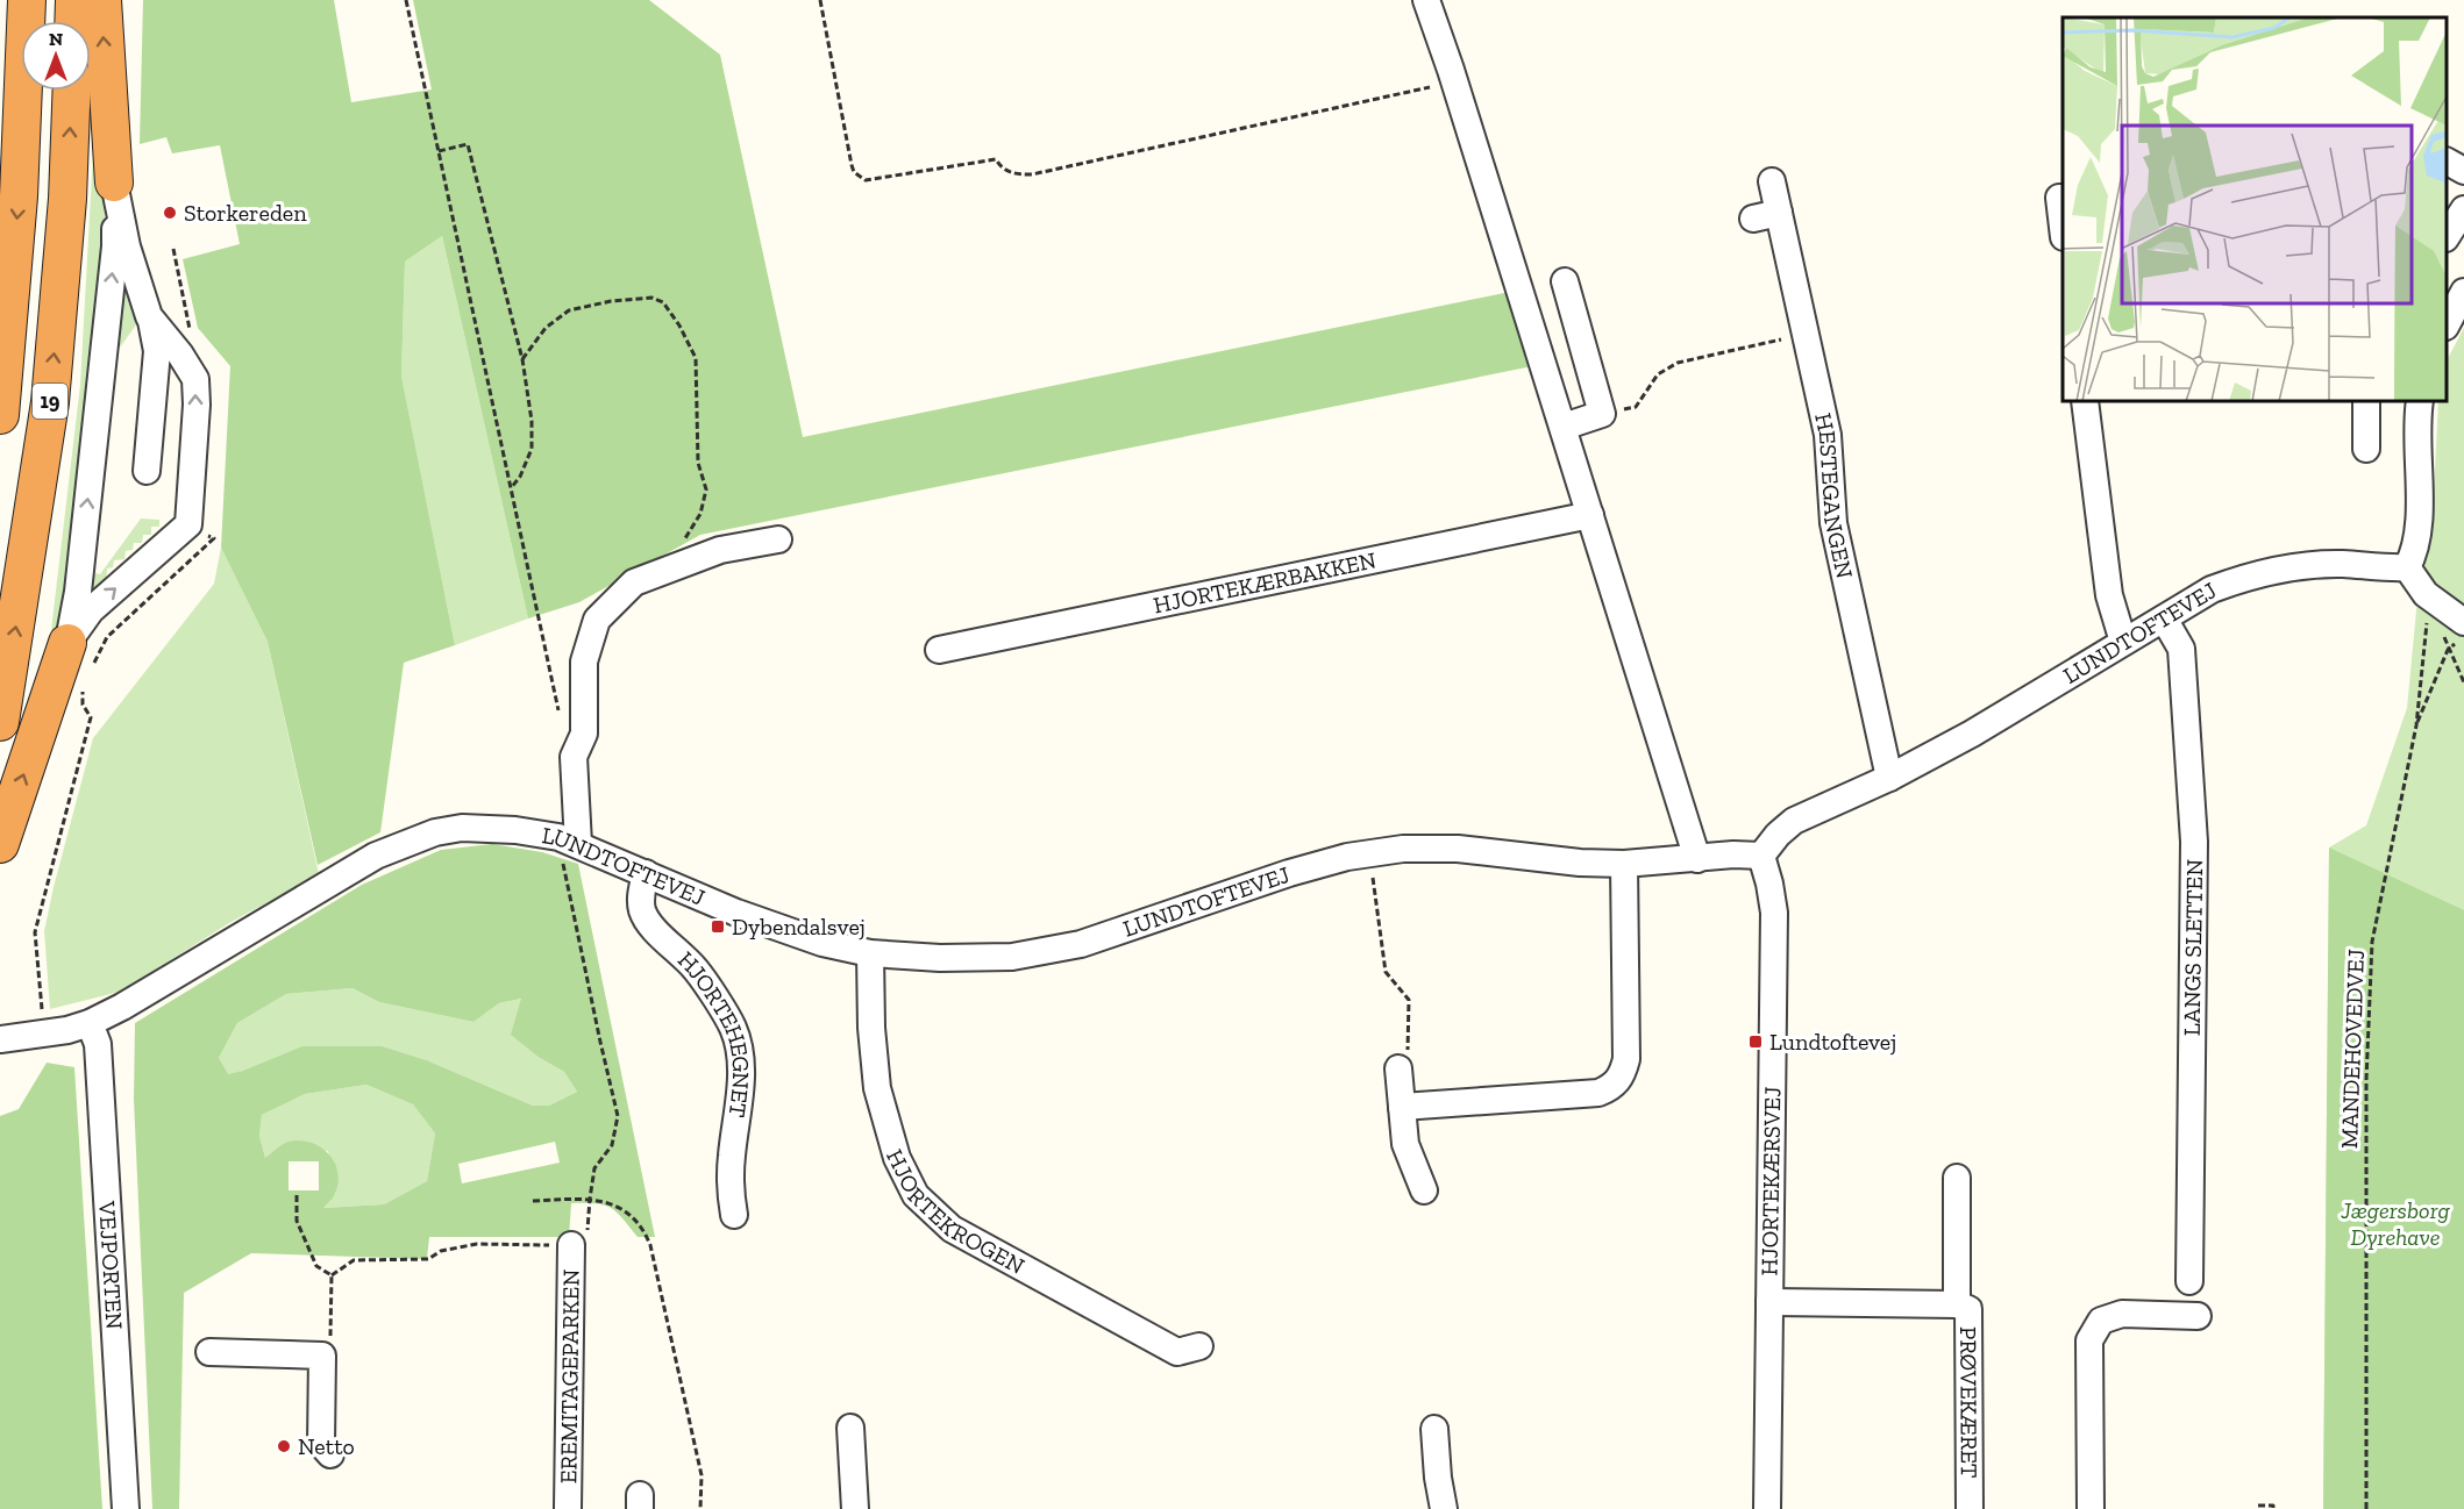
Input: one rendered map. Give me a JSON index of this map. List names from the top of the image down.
{
  "streets": {
    "highway": ["19"],
    "street": [
      "HESTEGANGEN",
      "HJORTEKÆRBAKKEN",
      "LUNDTOFTEVEJ",
      "LANGS SLETTEN",
      "HJORTEHEGNET",
      "HJORTEKÆRSVEJ",
      "HJORTEKROGEN",
      "VEJPORTEN",
      "EREMITAGEPARKEN",
      "PRØVEKÆRET"
    ],
    "path": ["MANDEHOVEDVEJ"]
  },
  "crossings": [
    ["HESTEGANGEN", "LUNDTOFTEVEJ"],
    ["LUNDTOFTEVEJ", "LANGS SLETTEN"],
    ["LUNDTOFTEVEJ", "HJORTEHEGNET"],
    ["LUNDTOFTEVEJ", "HJORTEKÆRSVEJ"],
    ["LUNDTOFTEVEJ", "HJORTEKROGEN"],
    ["LUNDTOFTEVEJ", "VEJPORTEN"],
    ["HJORTEKÆRSVEJ", "PRØVEKÆRET"]
  ],
  "parks": ["Jægersborg Dyrehave"],
  "places": {
    "other": ["Storkereden", "Netto"],
    "transit": ["Dybendalsvej", "Lundtoftevej"]
  },
  "north": "top"
}
